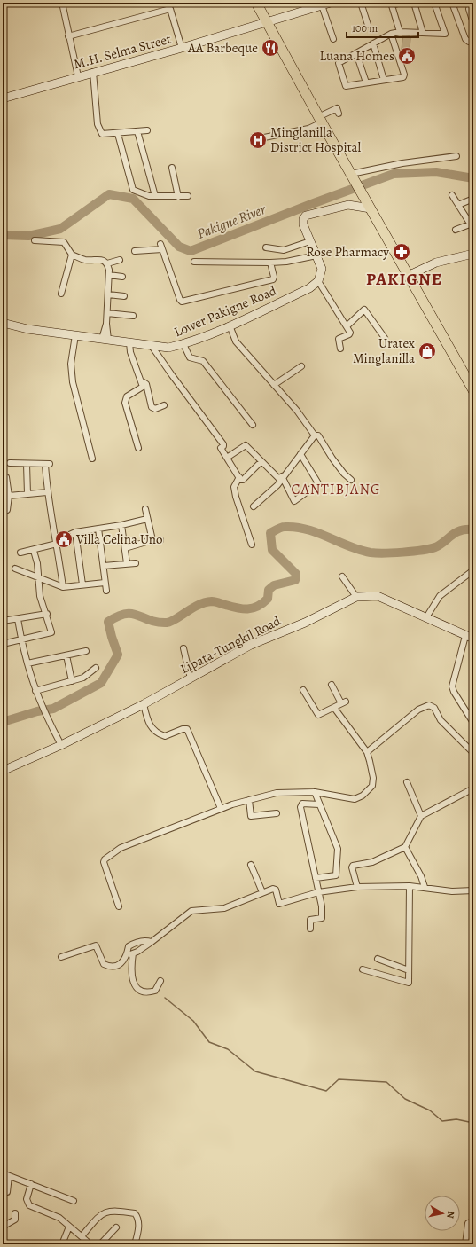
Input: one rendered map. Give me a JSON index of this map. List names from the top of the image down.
{
  "streets": {
    "street": ["M.H. Selma Street", "Lower Pakigne Road", "Lipata-Tungkil Road"]
  },
  "districts": ["PAKIGNE", "CANTIBJANG"],
  "water": ["Pakigne River"],
  "places": {
    "restaurant": ["AA Barbeque"],
    "public building": ["Luana Homes", "Villa Celina Uno"],
    "hospital": ["Minglanilla District Hospital"],
    "pharmacy": ["Rose Pharmacy"],
    "shop": ["Uratex Minglanilla"]
  },
  "scale_bar": "100 m",
  "north": "right"
}
